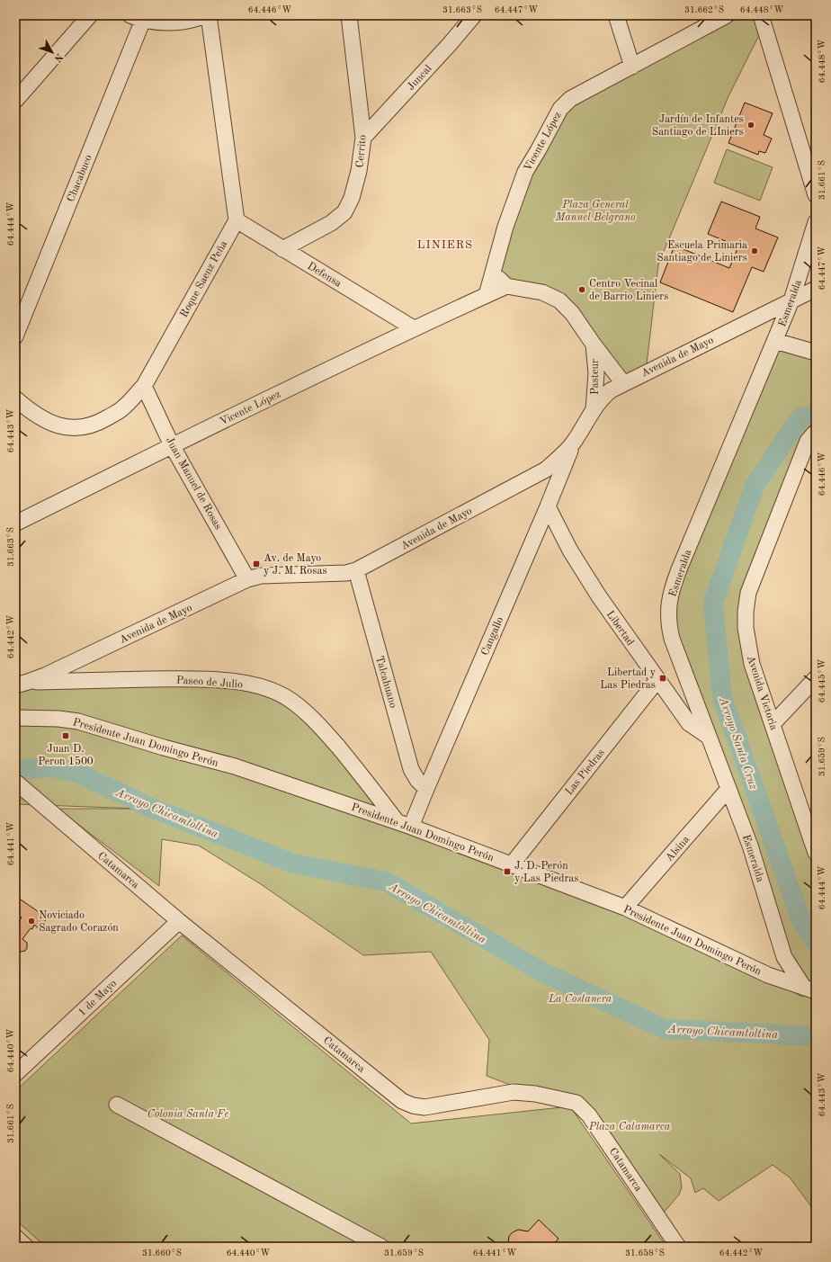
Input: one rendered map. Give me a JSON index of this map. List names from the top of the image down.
{
  "streets": {
    "street": [
      "Juncal",
      "Vicente López",
      "Cerrito",
      "Chacabuco",
      "Defensa",
      "Roque Saenz Peña",
      "Esmeralda",
      "Avenida de Mayo",
      "Pasteur",
      "Juan Manuel de Rosas",
      "Libertad",
      "Cangallo",
      "Paseo de Julio",
      "Talcahuano",
      "Avenida Victoria",
      "Presidente Juan Domingo Perón",
      "Las Piedras",
      "Alsina",
      "Catamarca",
      "1 de Mayo"
    ]
  },
  "crossings": [
    ["Juncal", "Cerrito"],
    ["Vicente López", "Defensa"],
    ["Vicente López", "Pasteur"],
    ["Vicente López", "Juan Manuel de Rosas"],
    ["Cerrito", "Defensa"],
    ["Defensa", "Roque Saenz Peña"],
    ["Roque Saenz Peña", "Juan Manuel de Rosas"],
    ["Esmeralda", "Avenida de Mayo"],
    ["Esmeralda", "Libertad"],
    ["Esmeralda", "Presidente Juan Domingo Perón"],
    ["Esmeralda", "Alsina"],
    ["Avenida de Mayo", "Pasteur"],
    ["Avenida de Mayo", "Juan Manuel de Rosas"],
    ["Avenida de Mayo", "Cangallo"],
    ["Avenida de Mayo", "Paseo de Julio"],
    ["Avenida de Mayo", "Talcahuano"],
    ["Libertad", "Cangallo"],
    ["Libertad", "Las Piedras"],
    ["Cangallo", "Talcahuano"],
    ["Cangallo", "Presidente Juan Domingo Perón"],
    ["Paseo de Julio", "Presidente Juan Domingo Perón"],
    ["Presidente Juan Domingo Perón", "Las Piedras"],
    ["Presidente Juan Domingo Perón", "Alsina"],
    ["Catamarca", "1 de Mayo"]
  ],
  "districts": ["LINIERS"],
  "water": ["Arroyo Santa Cruz", "Arroyo Chicamtoltina"],
  "parks": [
    "Plaza General Manuel Belgrano",
    "La Costanera",
    "Colonia Santa Fe",
    "Plaza Catamarca"
  ],
  "places": {
    "other": [
      "Jardín de Infantes Santiago de LIniers",
      "Escuela Primaria Santiago de Liniers",
      "Centro Vecinal de Barrio Liniers",
      "Noviciado Sagrado Corazón"
    ],
    "transit": [
      "Av. de Mayo y J. M. Rosas",
      "Libertad y Las Piedras",
      "Juan D. Peron 1500",
      "J. D. Perón y Las Piedras"
    ]
  },
  "north": "bottom right",
  "coordinates": [
    "64.446°W",
    "31.663°S",
    "64.447°W",
    "31.662°S",
    "64.448°W",
    "31.661°S",
    "64.444°W",
    "64.443°W",
    "64.442°W",
    "64.445°W",
    "31.659°S",
    "64.441°W",
    "64.440°W",
    "31.660°S",
    "31.658°S"
  ]
}
